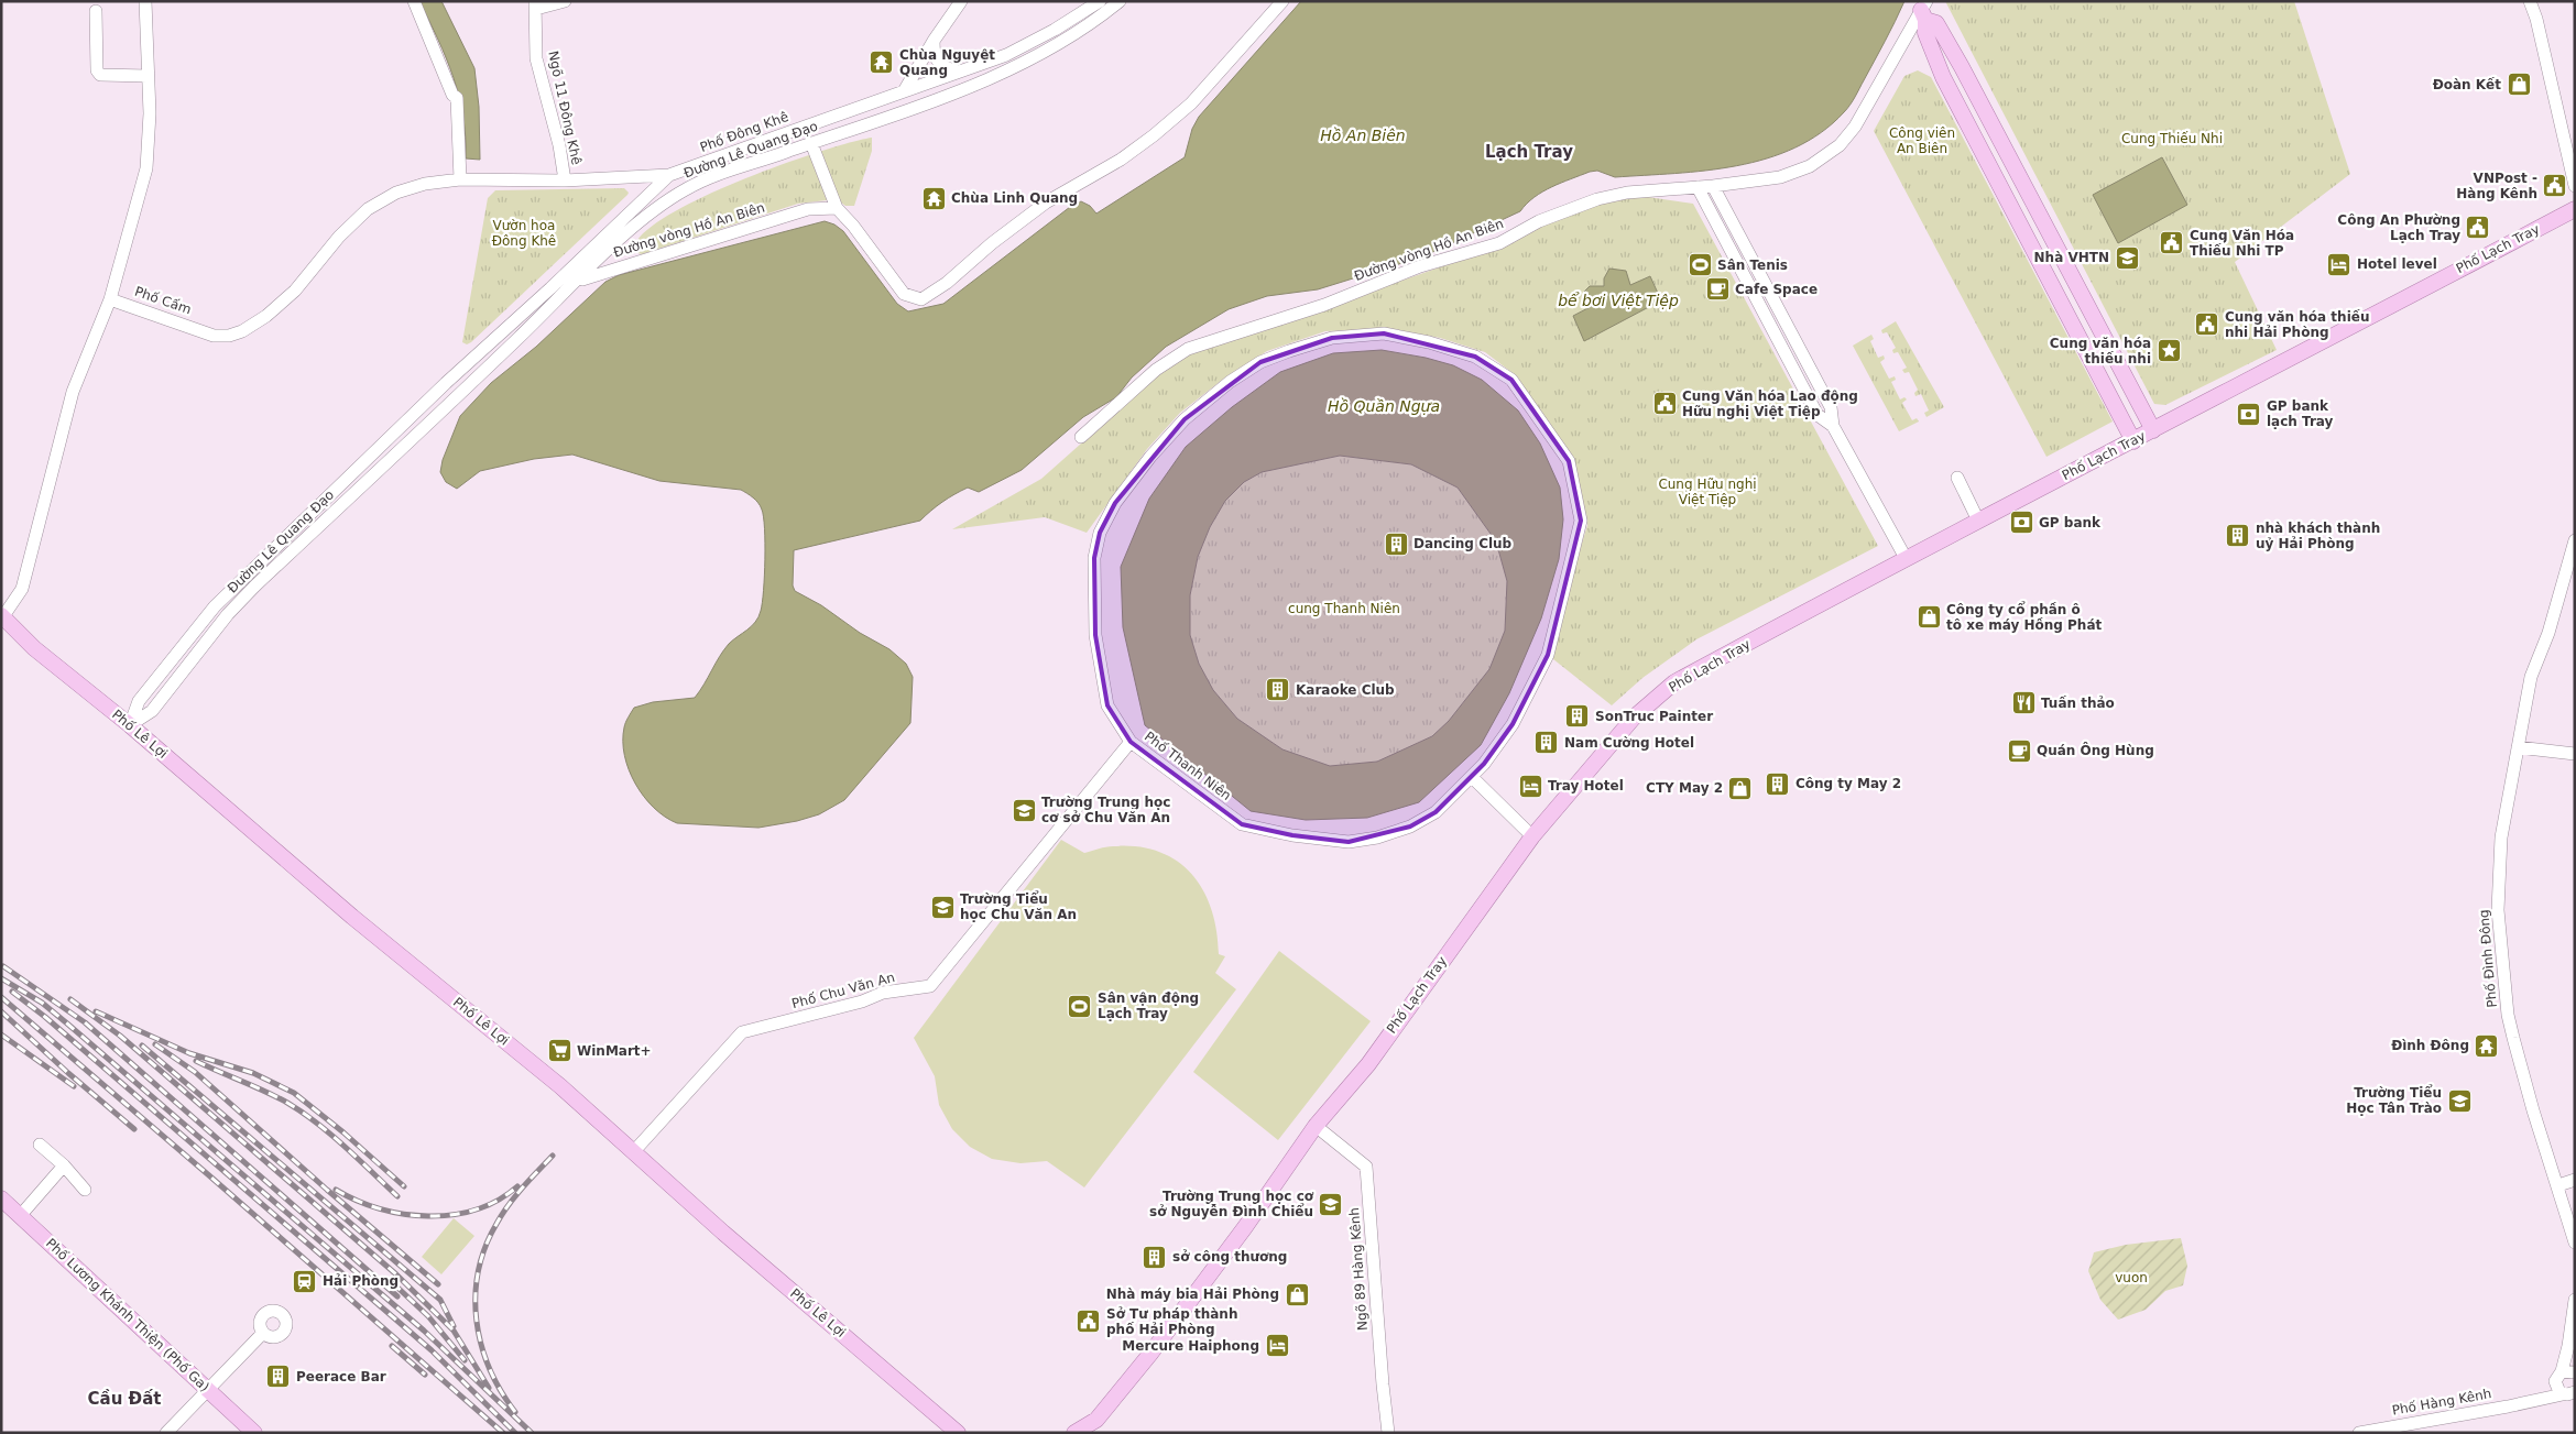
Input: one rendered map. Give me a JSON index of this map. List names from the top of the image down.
{
  "streets": {
    "main road": ["Phố Lạch Tray", "Phố Lê Lợi", "Phố Lương Khánh Thiện (Phố Ga)"],
    "street": [
      "Ngõ 11 Đông Khê",
      "Phố Đông Khê",
      "Đường Lê Quang Đạo",
      "Đường vòng Hồ An Biên",
      "Phố Cấm",
      "Phố Thanh Niên",
      "Phố Đình Đông",
      "Phố Chu Văn An",
      "Ngõ 89 Hàng Kênh",
      "Phố Hàng Kênh"
    ]
  },
  "crossings": [
    ["Ngõ 11 Đông Khê", "Phố Đông Khê"],
    ["Phố Đông Khê", "Đường Lê Quang Đạo"],
    ["Phố Đông Khê", "Phố Cấm"],
    ["Đường Lê Quang Đạo", "Đường vòng Hồ An Biên"],
    ["Đường Lê Quang Đạo", "Phố Lê Lợi"],
    ["Phố Lạch Tray", "Ngõ 89 Hàng Kênh"],
    ["Phố Lê Lợi", "Phố Chu Văn An"],
    ["Phố Thanh Niên", "Phố Chu Văn An"]
  ],
  "districts": ["Lạch Tray", "Cầu Đất"],
  "water": ["Hồ An Biên", "bể bơi Việt Tiệp", "Hồ Quần Ngựa"],
  "parks": [
    "Công viên An Biên",
    "Cung Thiếu Nhi",
    "Vườn hoa Đông Khê",
    "Cung Hữu nghị Việt Tiệp",
    "cung Thanh Niên",
    "vuon"
  ],
  "places": {
    "temple": ["Chùa Nguyệt Quang", "Chùa Linh Quang", "Đình Đông"],
    "shop": [
      "Đoàn Kết",
      "Công ty cổ phần ô tô xe máy Hồng Phát",
      "CTY May 2",
      "Nhà máy bia Hải Phòng"
    ],
    "public building": [
      "VNPost - Hàng Kênh",
      "Công An Phường Lạch Tray",
      "Cung Văn Hóa Thiếu Nhi TP",
      "Cung văn hóa thiếu nhi Hải Phòng",
      "Cung Văn hóa Lao động Hữu nghị Việt Tiệp",
      "Sở Tư pháp thành phố Hải Phòng"
    ],
    "school or university": [
      "Nhà VHTN",
      "Trường Trung học cơ sở Chu Văn An",
      "Trường Tiểu học Chu Văn An",
      "Trường Tiểu Học Tân Trào",
      "Trường Trung học cơ sở Nguyễn Đình Chiểu"
    ],
    "hotel": ["Hotel level", "Tray Hotel", "Mercure Haiphong"],
    "sports": ["Sân Tenis", "Sân vận động Lạch Tray"],
    "cafe": ["Cafe Space", "Quán Ông Hùng"],
    "place": ["Cung văn hóa thiếu nhi"],
    "bank": ["GP bank lạch Tray", "GP bank"],
    "building": [
      "nhà khách thành uỷ Hải Phòng",
      "Dancing Club",
      "Karaoke Club",
      "SonTruc Painter",
      "Nam Cường Hotel",
      "Công ty May 2",
      "sở công thương",
      "Peerace Bar"
    ],
    "restaurant": ["Tuấn thảo"],
    "supermarket": ["WinMart+"],
    "station": ["Hải Phòng"]
  }
}
